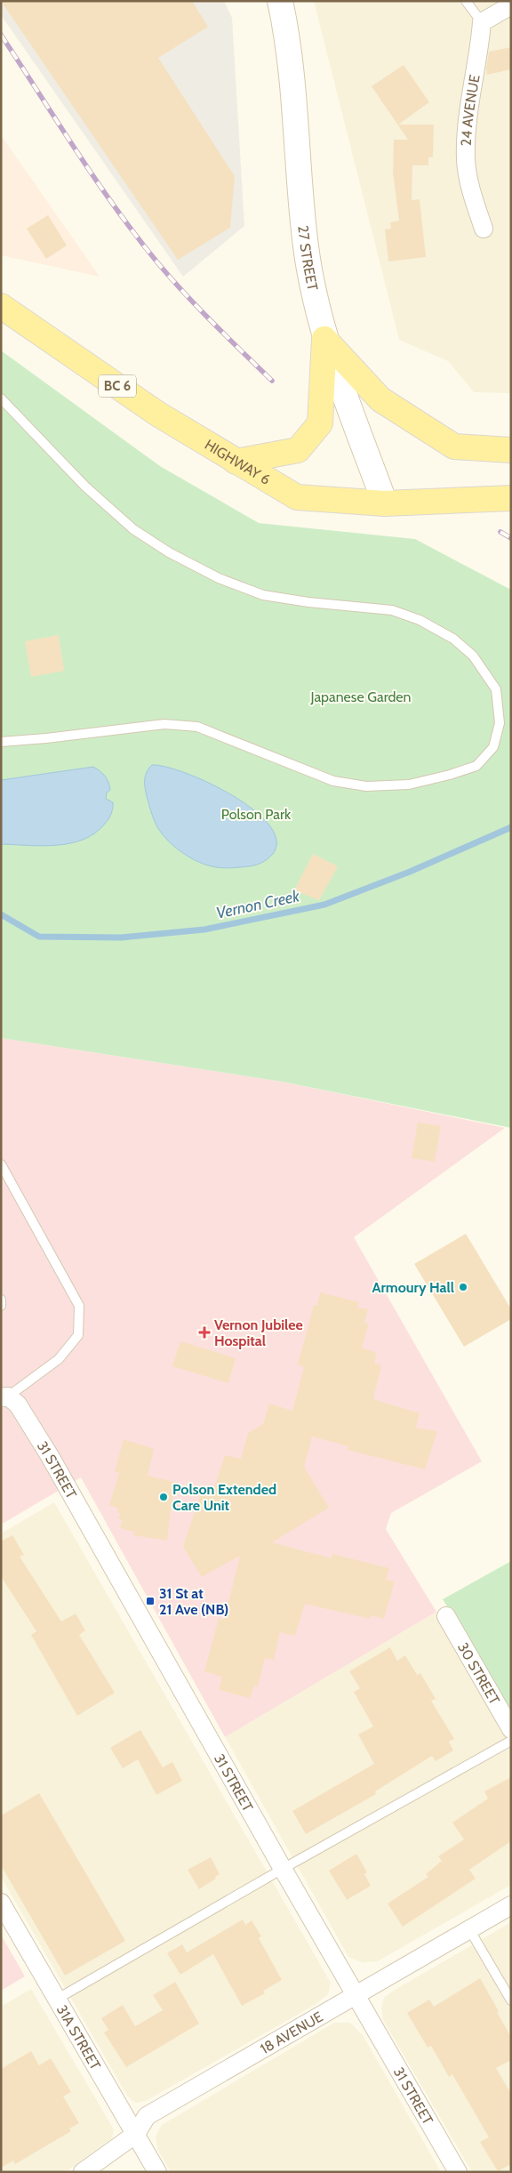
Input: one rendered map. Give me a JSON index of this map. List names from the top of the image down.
{
  "streets": {
    "main road": ["27 STREET", "BC 6", "HIGHWAY 6"],
    "street": [
      "24 AVENUE",
      "31 STREET",
      "30 STREET",
      "18 AVENUE",
      "31A STREET"
    ]
  },
  "crossings": [
    ["27 STREET", "HIGHWAY 6"],
    ["31 STREET", "18 AVENUE"],
    ["18 AVENUE", "31A STREET"]
  ],
  "water": ["Vernon Creek"],
  "parks": ["Japanese Garden", "Polson Park"],
  "places": {
    "other": ["Armoury Hall", "Polson Extended Care Unit"],
    "health": ["Vernon Jubilee Hospital"],
    "transit": ["31 St at 21 Ave (NB)"]
  }
}
